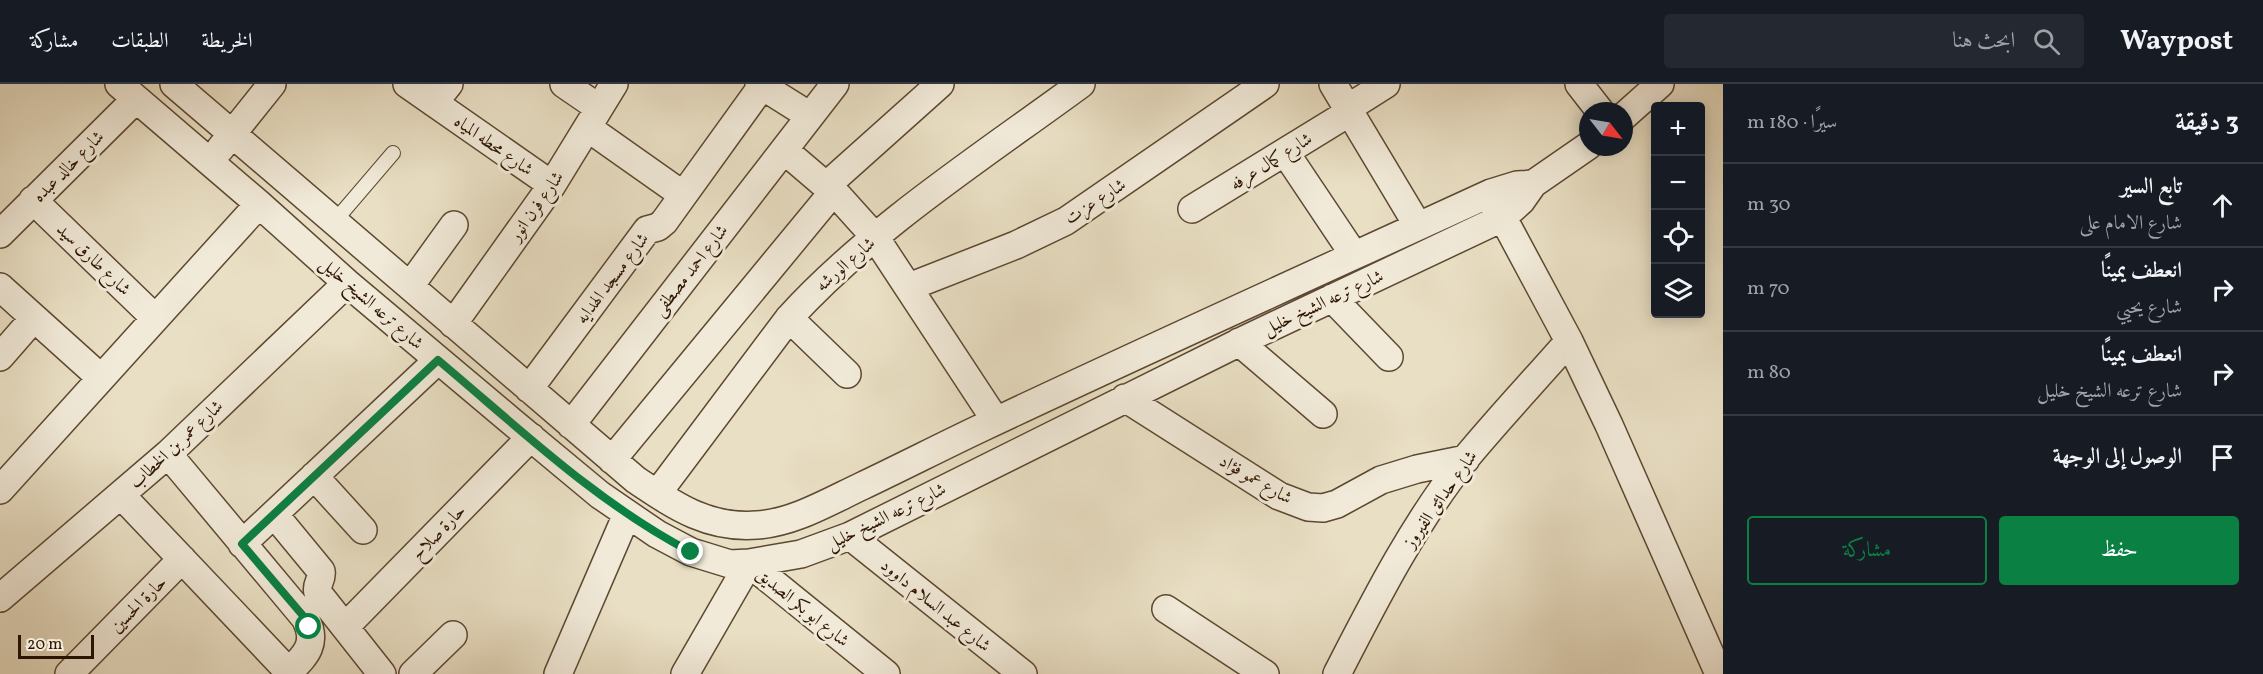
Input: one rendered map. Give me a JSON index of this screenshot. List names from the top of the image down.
{
  "streets": {
    "street": [
      "شارع محطه المياه",
      "شارع كمال عرفه",
      "شارع خالد عبده",
      "شارع عزت",
      "شارع فرن انور",
      "شارع طارق سيد",
      "شارع الورشه",
      "شارع احمد مصطفى",
      "شارع مسجد الهدايه",
      "شارع ترعه الشيخ خليل",
      "شارع عمر بن الخطاب",
      "شارع عمو فؤاد",
      "شارع حدائق الفيروز",
      "حارة صلاح",
      "حارة الحسين",
      "شارع عبد السلام داوود",
      "شارع ابو بكر الصديق"
    ]
  },
  "crossings": [
    ["شارع محطه المياه", "شارع فرن انور"],
    ["شارع خالد عبده", "شارع طارق سيد"],
    ["شارع خالد عبده", "شارع ترعه الشيخ خليل"],
    ["شارع فرن انور", "شارع ترعه الشيخ خليل"],
    ["شارع الورشه", "شارع ترعه الشيخ خليل"],
    ["شارع احمد مصطفى", "شارع ترعه الشيخ خليل"],
    ["شارع مسجد الهدايه", "شارع ترعه الشيخ خليل"],
    ["شارع ترعه الشيخ خليل", "شارع عمر بن الخطاب"],
    ["شارع ترعه الشيخ خليل", "شارع عمو فؤاد"],
    ["شارع ترعه الشيخ خليل", "حارة صلاح"],
    ["شارع ترعه الشيخ خليل", "شارع عبد السلام داوود"],
    ["شارع ترعه الشيخ خليل", "شارع ابو بكر الصديق"],
    ["شارع عمو فؤاد", "شارع حدائق الفيروز"]
  ],
  "scale_bar": "20 m",
  "north": "bottom right",
  "page": {
    "header": "Waypost",
    "search": "ابحث هنا",
    "nav": ["الخريطة", "الطبقات", "مشاركة"],
    "heading": ["3 دقيقة", "سيرًا · 180 m"],
    "map_buttons": ["+", "−"],
    "list": [
      ["تابع السير", "شارع الامام على", "30 m"],
      ["انعطف يمينًا", "شارع يحيي", "70 m"],
      ["انعطف يمينًا", "شارع ترعه الشيخ خليل", "80 m"],
      "الوصول إلى الوجهة"
    ],
    "buttons": ["حفظ", "مشاركة"],
    "scale": "20 m"
  }
}
